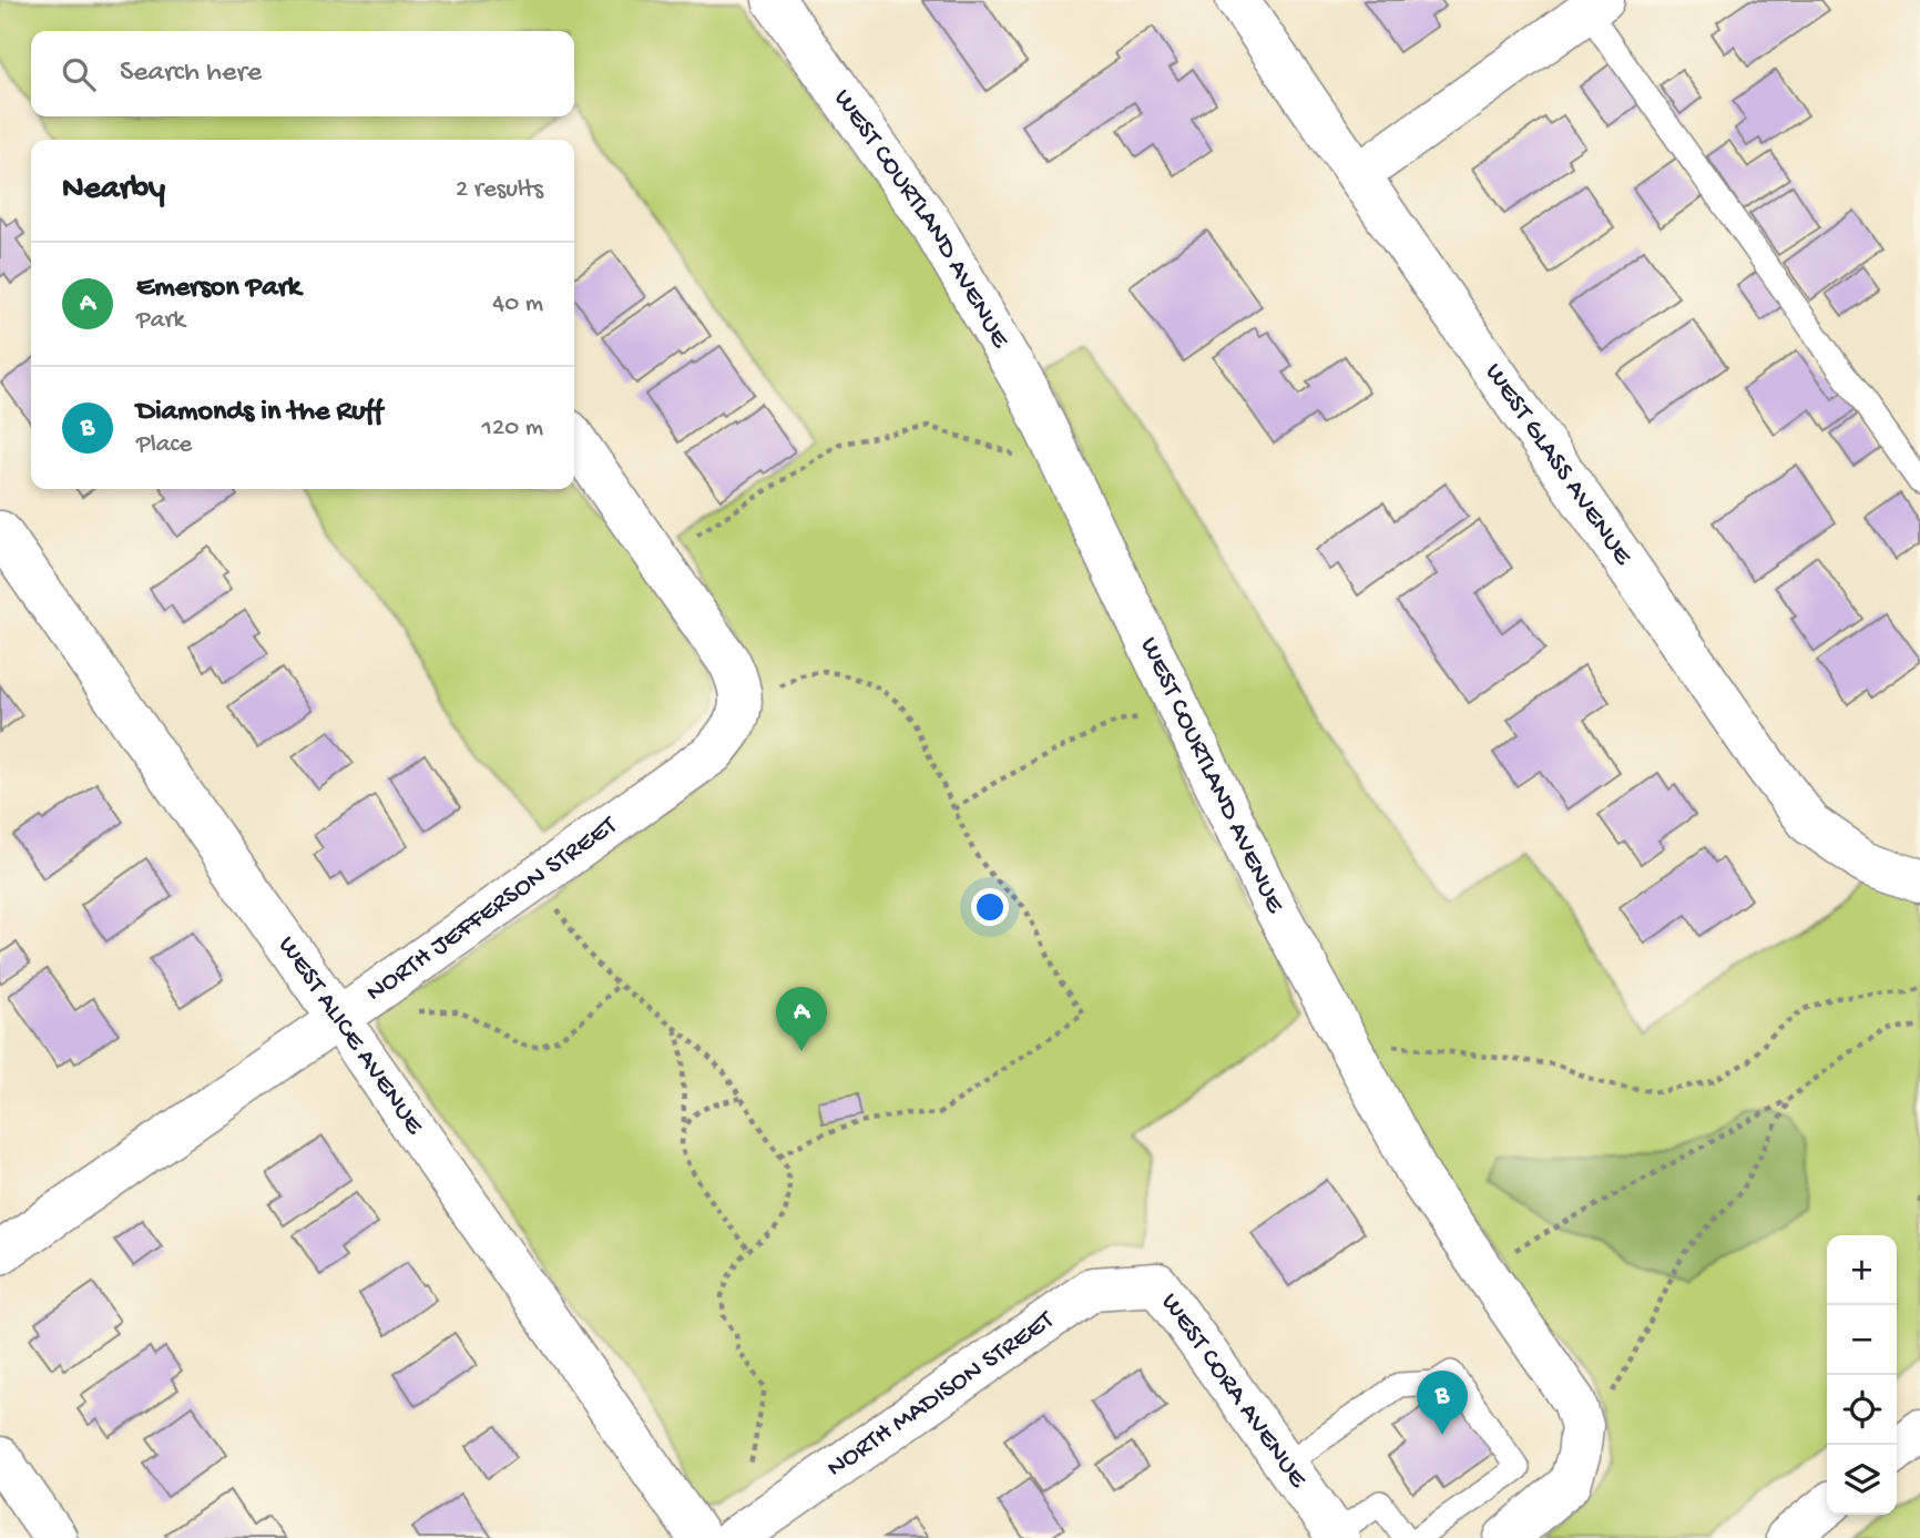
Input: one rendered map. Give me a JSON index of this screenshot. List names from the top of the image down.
{
  "streets": {
    "street": [
      "WEST COURTLAND AVENUE",
      "WEST GLASS AVENUE",
      "NORTH JEFFERSON STREET",
      "WEST ALICE AVENUE",
      "WEST CORA AVENUE",
      "NORTH MADISON STREET"
    ]
  },
  "crossings": [
    ["NORTH JEFFERSON STREET", "WEST ALICE AVENUE"],
    ["WEST CORA AVENUE", "NORTH MADISON STREET"]
  ],
  "page": {
    "search": "Search here",
    "heading": ["Nearby", "2 results"],
    "list": [
      {
        "mark": "A",
        "name": "Emerson Park",
        "note": "Park",
        "value": "40 m"
      },
      {
        "mark": "B",
        "name": "Diamonds in the Ruff",
        "note": "Place",
        "value": "120 m"
      }
    ],
    "pins": ["A", "B"],
    "map_buttons": ["+", "−"]
  }
}
